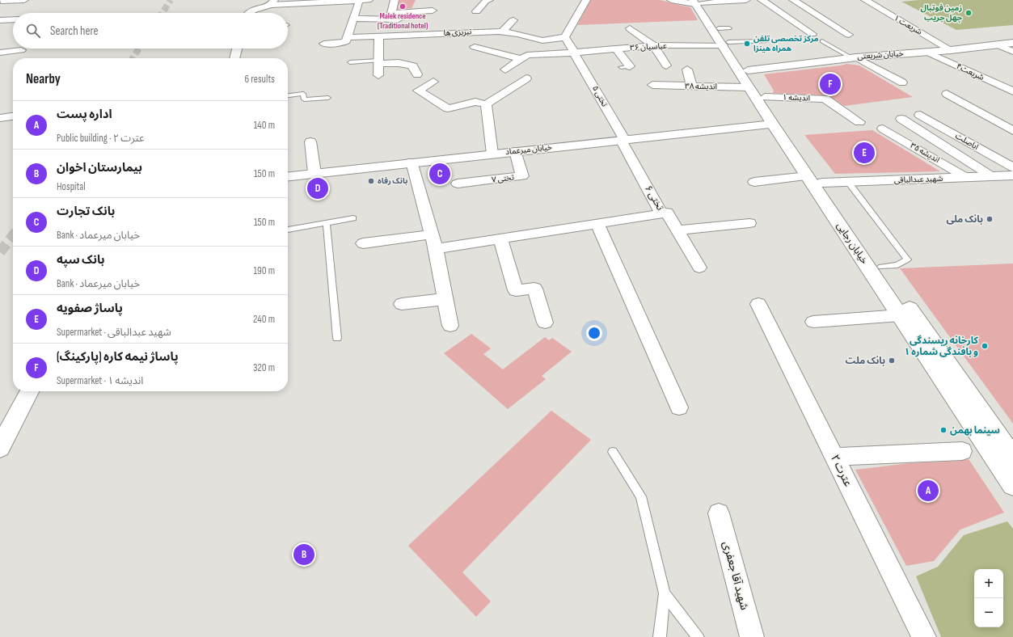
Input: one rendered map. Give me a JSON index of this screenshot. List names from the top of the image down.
{
  "streets": {
    "main road": [
      "خیابان شریعتی",
      "خیابان میرعماد",
      "شهید عبدالباقی",
      "خیابان رجایی"
    ],
    "street": [
      "شریعت ۱",
      "تبریزی ها",
      "عباسیان ۳۶",
      "شریعت۴",
      "اندیشه ۳۸",
      "تختی ۵",
      "اندیشه ۱",
      "اباصلت",
      "اندیشه ۳۵",
      "تختی ۷",
      "تختی ۶",
      "عترت ۲",
      "شهید آقا جعفری"
    ]
  },
  "crossings": [
    ["شریعت ۱", "خیابان شریعتی"],
    ["تبریزی ها", "تختی ۵"],
    ["عباسیان ۳۶", "تختی ۵"],
    ["عباسیان ۳۶", "خیابان رجایی"],
    ["خیابان شریعتی", "شریعت۴"],
    ["خیابان شریعتی", "خیابان رجایی"],
    ["اندیشه ۳۸", "خیابان رجایی"],
    ["تختی ۵", "خیابان میرعماد"],
    ["تختی ۵", "تختی ۶"],
    ["اندیشه ۱", "خیابان رجایی"],
    ["خیابان میرعماد", "تختی ۷"],
    ["خیابان میرعماد", "تختی ۶"],
    ["خیابان میرعماد", "خیابان رجایی"],
    ["اندیشه ۳۵", "شهید عبدالباقی"],
    ["شهید عبدالباقی", "خیابان رجایی"]
  ],
  "places": [
    "Malek residence (Traditional hotel)",
    "زمین فوتبال چهل جریب",
    "مرکز تخصصی تلفن همراه هینزا",
    "بانک رفاه",
    "بانک ملی",
    "کارخانه ریسندگی و بافندگی شماره ۱",
    "بانک ملت",
    "سینما بهمن"
  ],
  "page": {
    "search": "Search here",
    "heading": ["Nearby", "6 results"],
    "pins": [
      "F",
      "E",
      "C",
      "D",
      "A",
      "B"
    ],
    "list": [
      {
        "mark": "A",
        "name": "اداره پست",
        "note": "Public building · عترت ۲",
        "value": "140 m"
      },
      {
        "mark": "B",
        "name": "بیمارستان اخوان",
        "note": "Hospital",
        "value": "150 m"
      },
      {
        "mark": "C",
        "name": "بانک تجارت",
        "note": "Bank · خیابان میرعماد",
        "value": "150 m"
      },
      {
        "mark": "D",
        "name": "بانک سپه",
        "note": "Bank · خیابان میرعماد",
        "value": "190 m"
      },
      {
        "mark": "E",
        "name": "پاساژ صفویه",
        "note": "Supermarket · شهید عبدالباقی",
        "value": "240 m"
      },
      {
        "mark": "F",
        "name": "پاساژ نیمه کاره (پارکینگ)",
        "note": "Supermarket · اندیشه ۱",
        "value": "320 m"
      }
    ],
    "map_buttons": ["+", "−"]
  }
}
